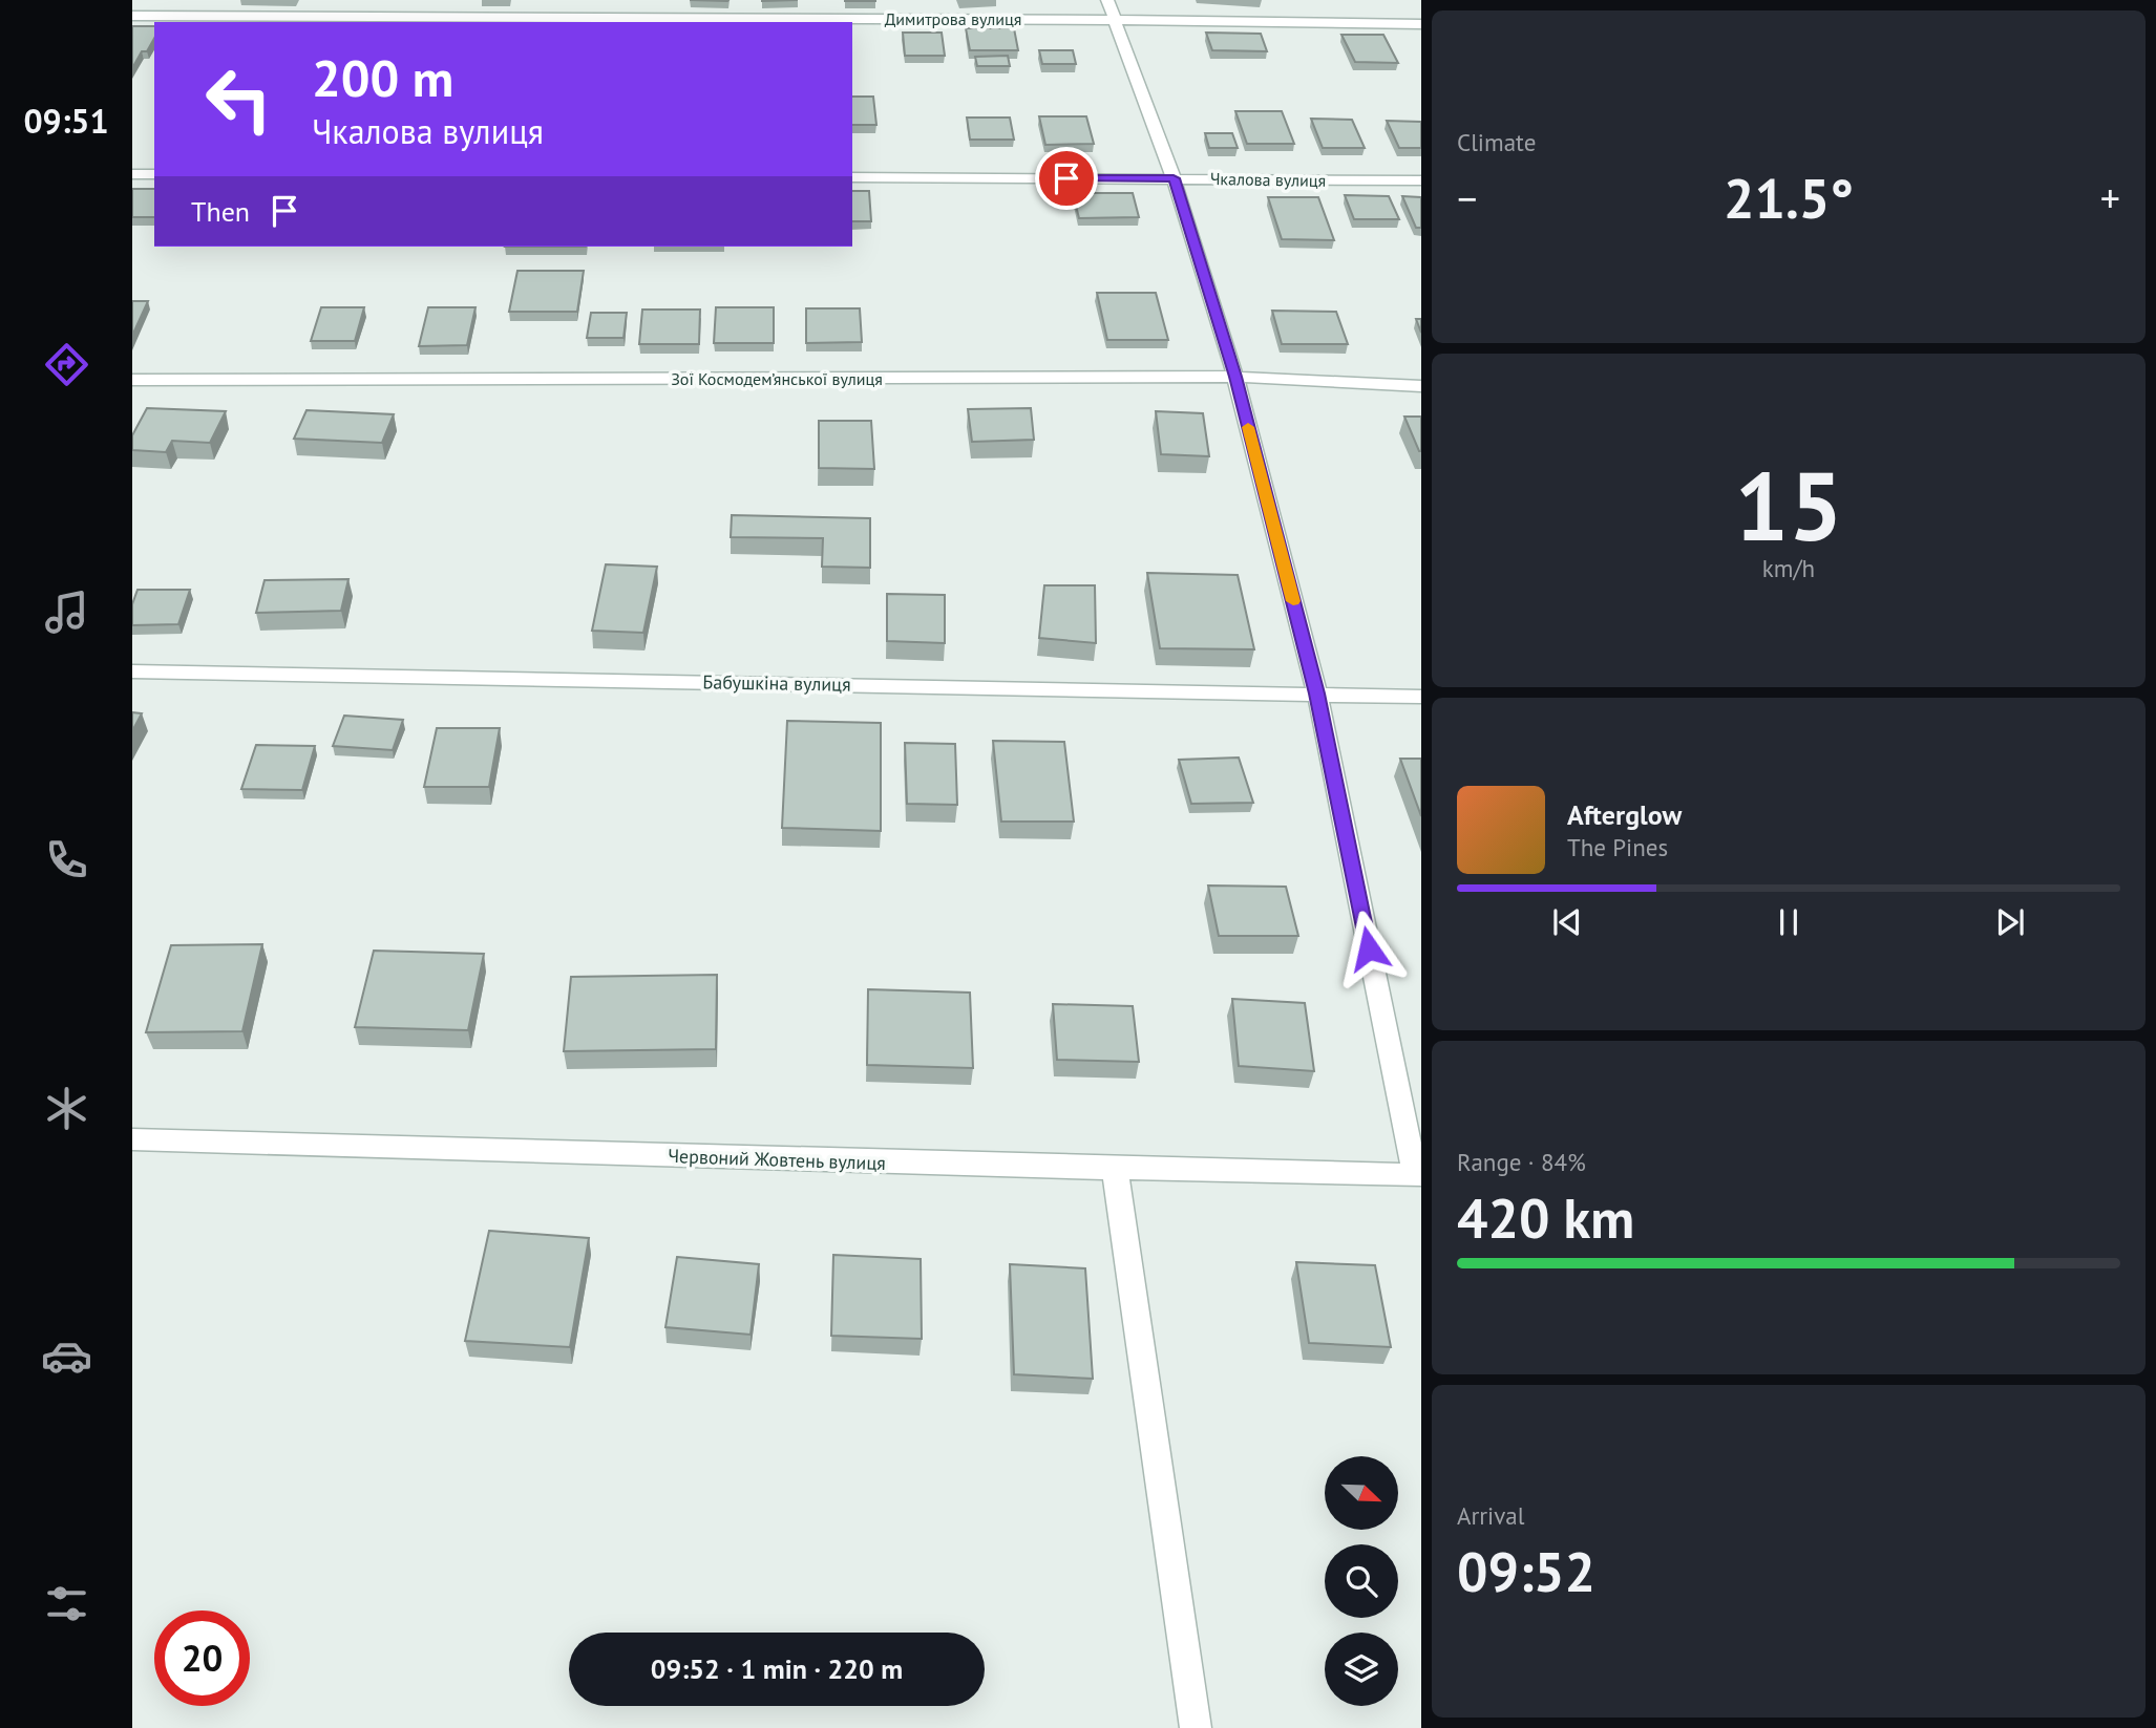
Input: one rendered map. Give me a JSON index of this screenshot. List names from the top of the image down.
{
  "streets": {
    "street": [
      "Димитрова вулиця",
      "Чкалова вулиця",
      "Зої Космодем’янської вулиця",
      "Бабушкіна вулиця",
      "Червоний Жовтень вулиця"
    ]
  },
  "north": "bottom right",
  "page": {
    "tabs": "09:51",
    "tile": [
      "Climate",
      ["15", "km/h"],
      ["Range · 84%", "420 km"],
      ["Arrival", "09:52"]
    ],
    "turn": ["200 m", "Чкалова вулиця"],
    "heat": ["−", "21.5°", "+"],
    "then": "Then",
    "song": ["Afterglow", "The Pines"],
    "limit": "20",
    "trip": "09:52 · 1 min · 220 m"
  }
}
